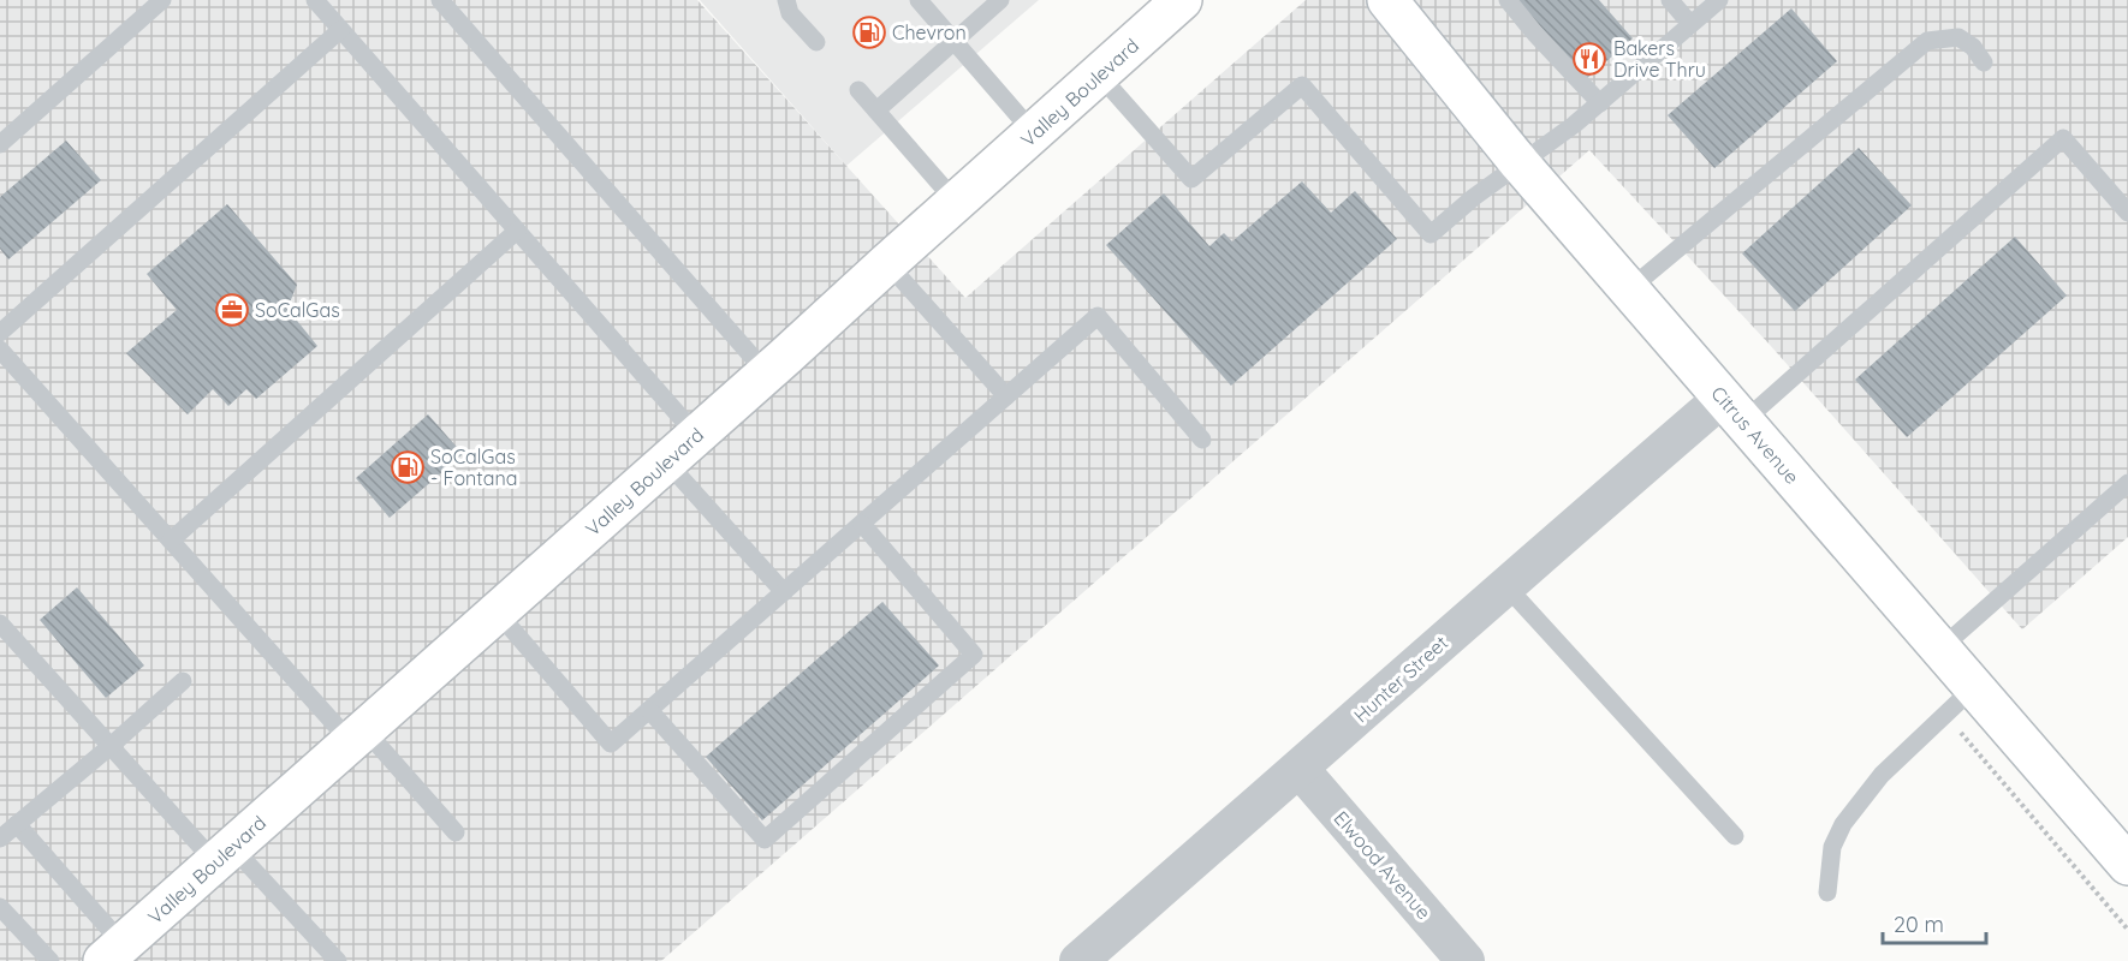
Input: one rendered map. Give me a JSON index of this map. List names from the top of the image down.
{
  "streets": {
    "main road": ["Valley Boulevard", "Citrus Avenue"],
    "street": ["Hunter Street", "Elwood Avenue"]
  },
  "crossings": [
    ["Citrus Avenue", "Hunter Street"],
    ["Hunter Street", "Elwood Avenue"]
  ],
  "places": {
    "fuel station": ["Chevron", "SoCalGas - Fontana"],
    "restaurant": ["Bakers Drive Thru"],
    "office": ["SoCalGas"]
  },
  "scale_bar": "20 m"
}
